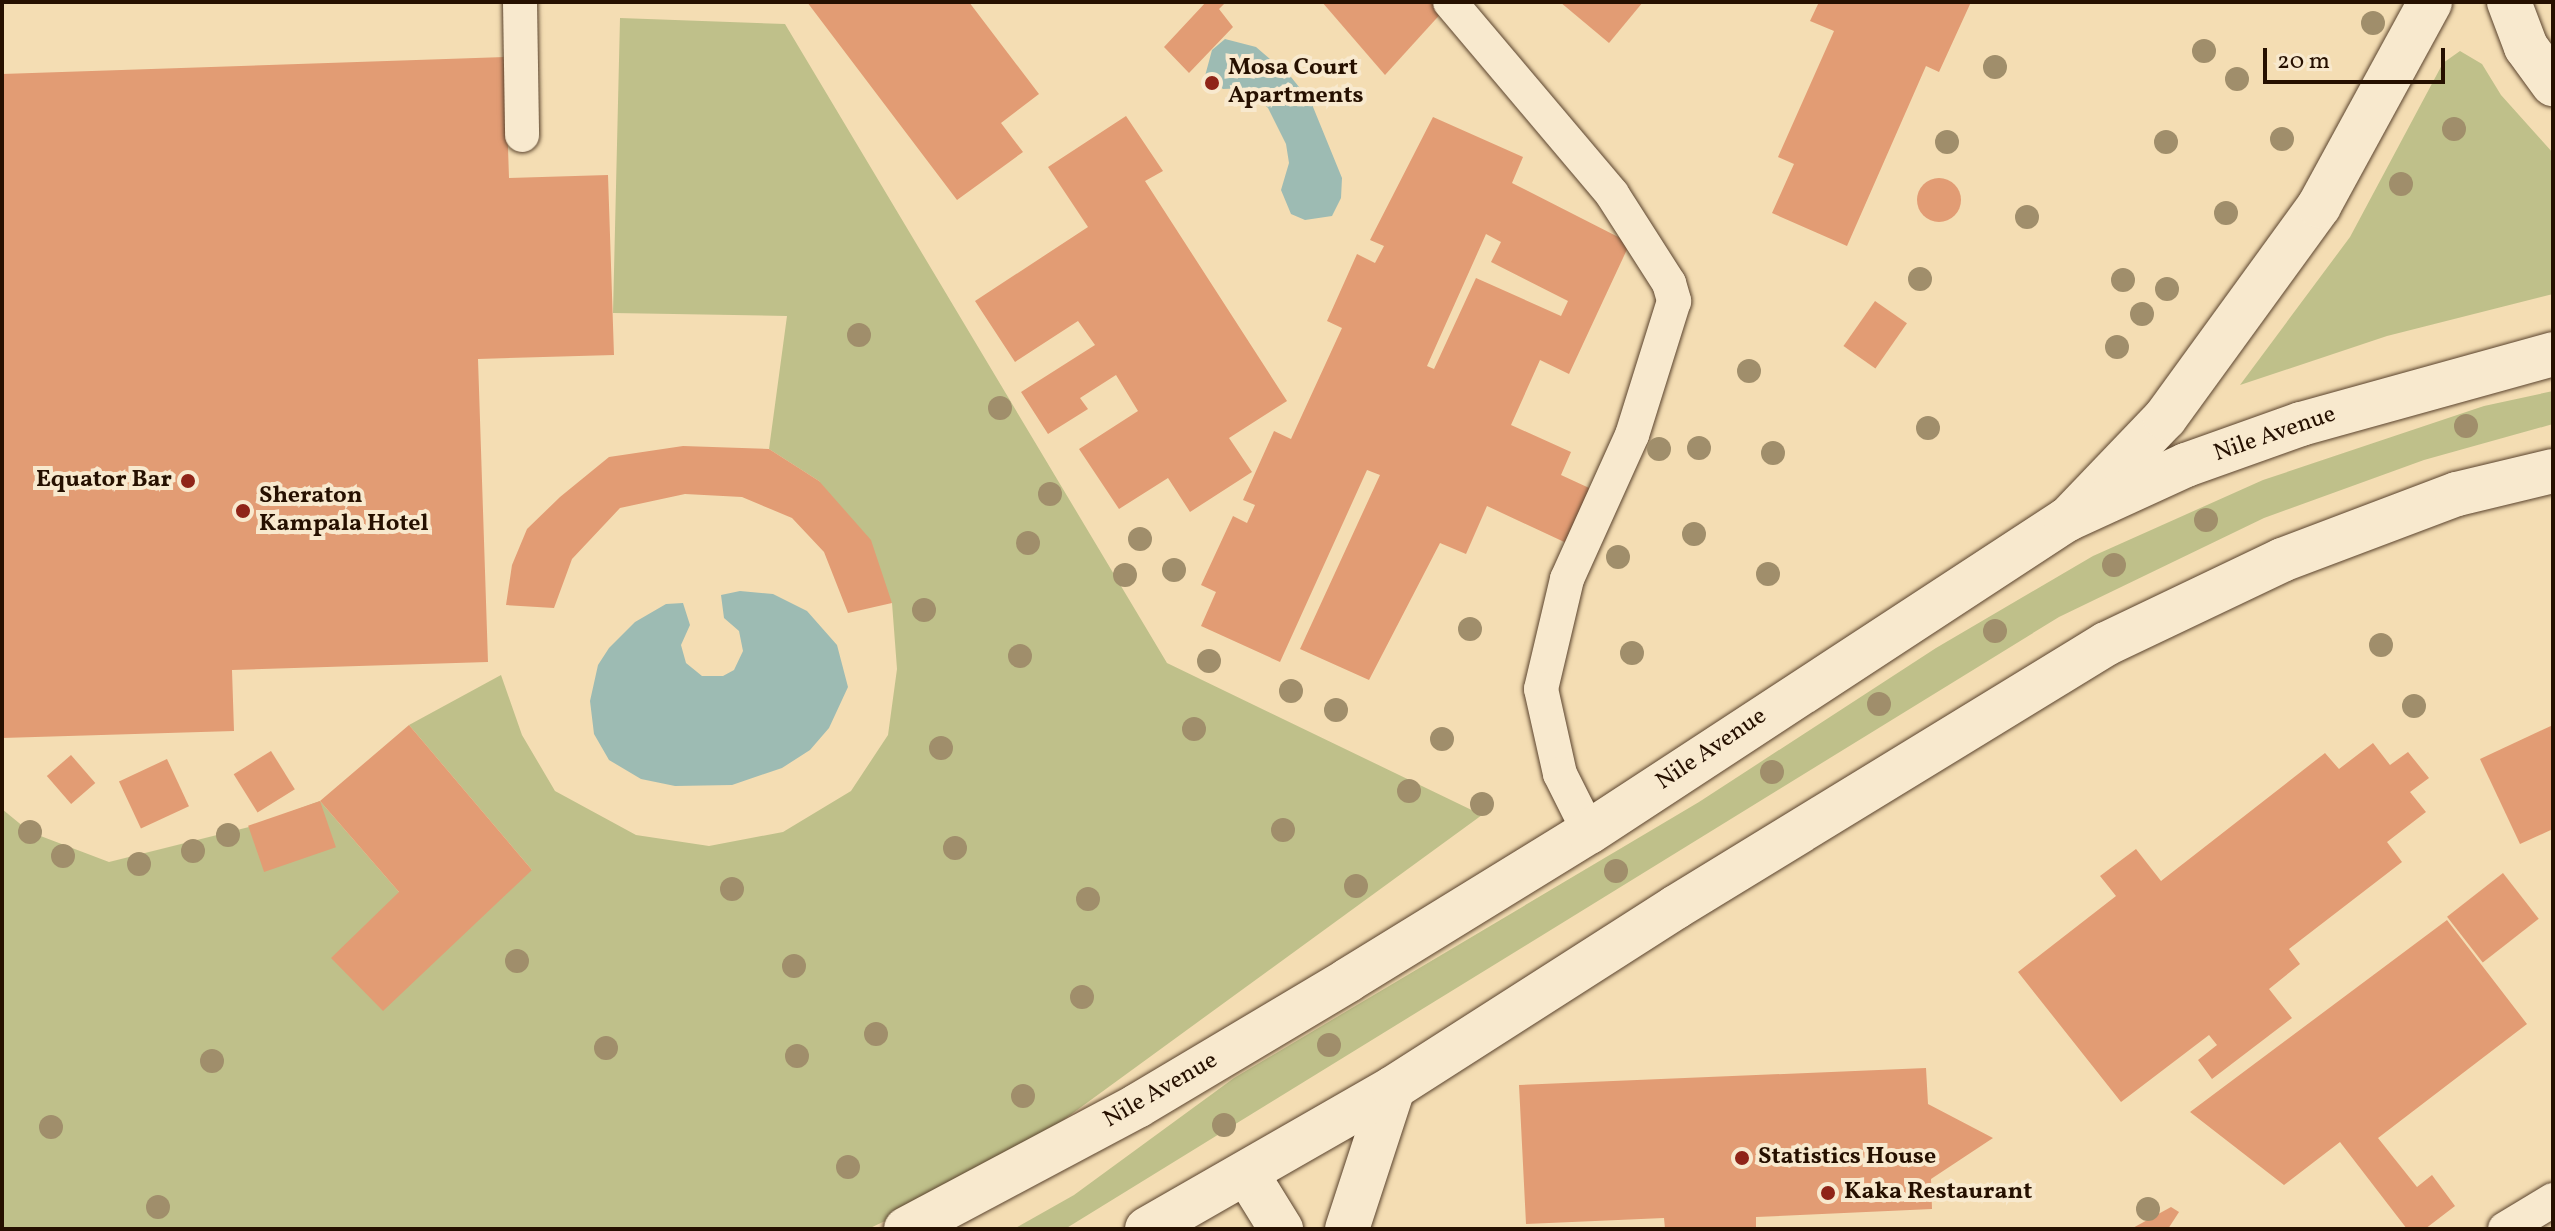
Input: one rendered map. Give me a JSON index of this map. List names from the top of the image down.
{
  "streets": {
    "main road": ["Nile Avenue"]
  },
  "places": [
    "Mosa Court Apartments",
    "Equator Bar",
    "Sheraton Kampala Hotel",
    "Statistics House",
    "Kaka Restaurant"
  ],
  "scale_bar": "20 m"
}
